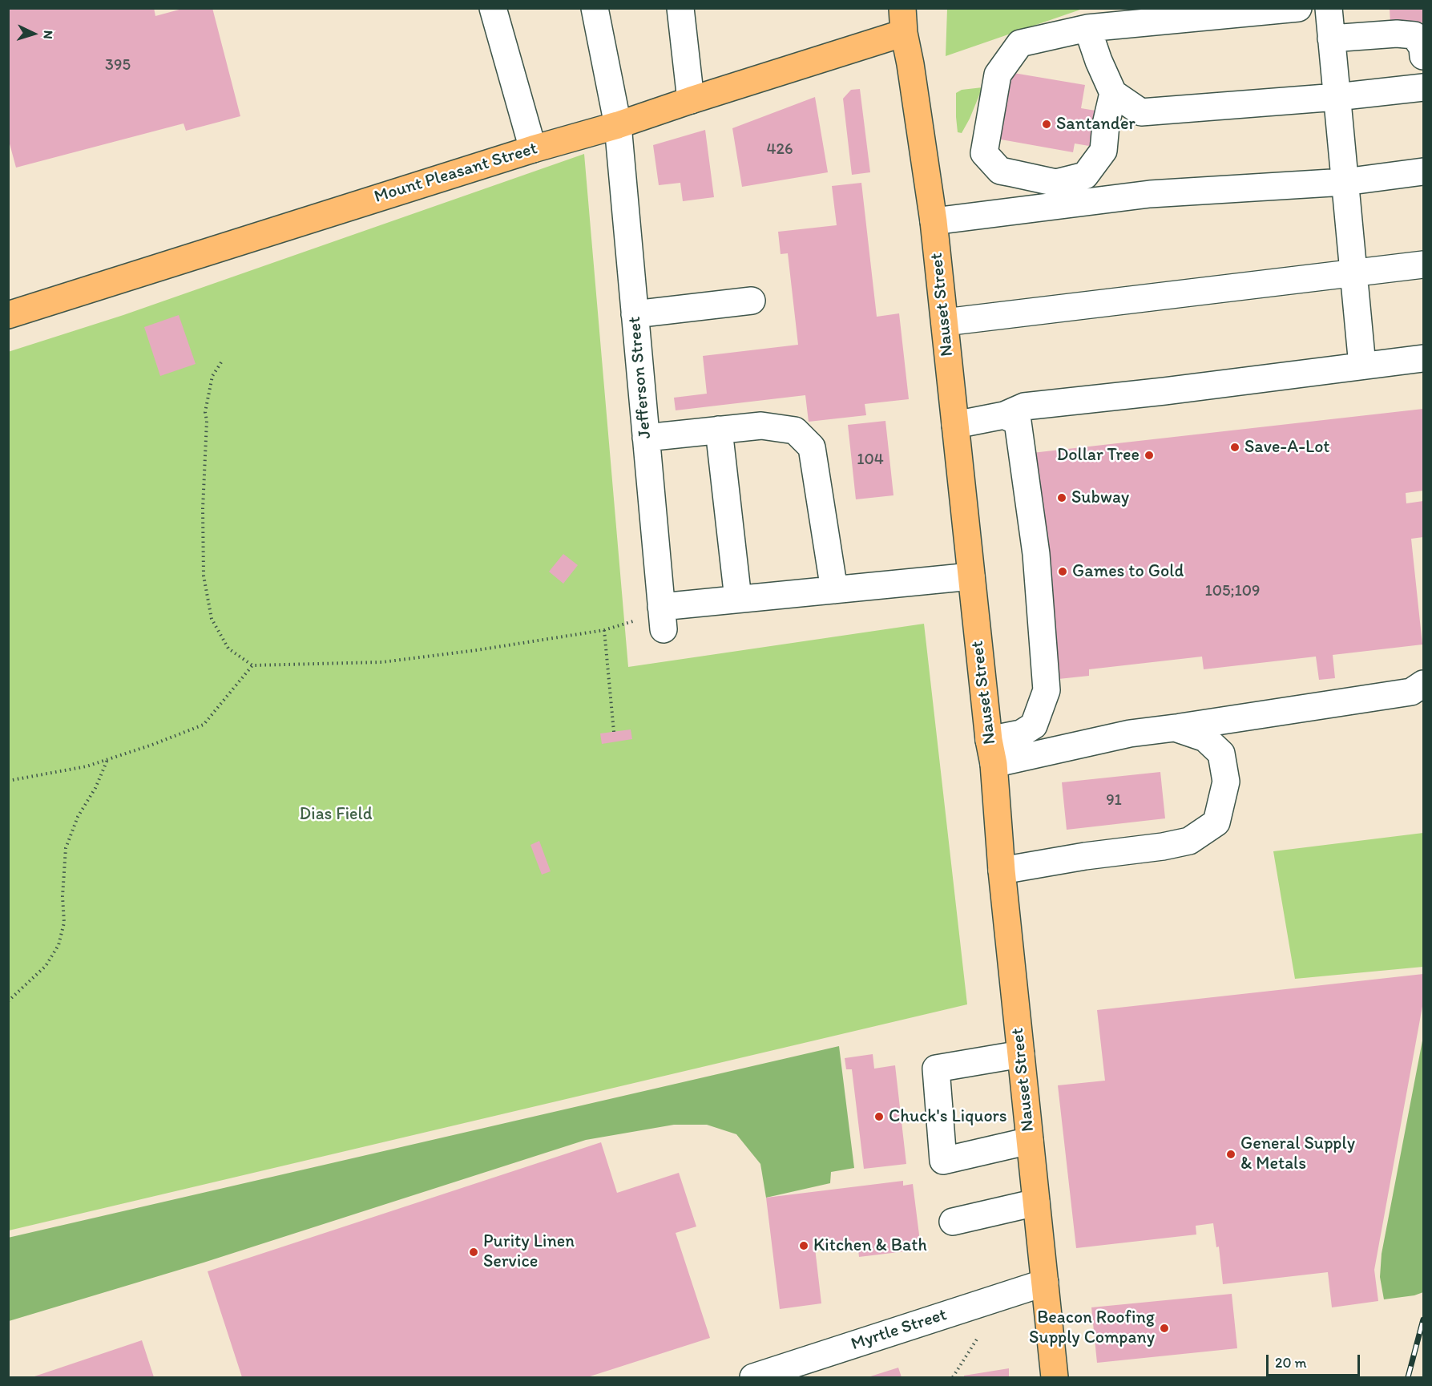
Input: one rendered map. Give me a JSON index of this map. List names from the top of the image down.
{
  "streets": {
    "main road": ["Mount Pleasant Street", "Nauset Street"],
    "street": ["Jefferson Street", "Myrtle Street"]
  },
  "crossings": [
    ["Mount Pleasant Street", "Nauset Street"],
    ["Mount Pleasant Street", "Jefferson Street"],
    ["Nauset Street", "Myrtle Street"]
  ],
  "parks": ["Dias Field"],
  "places": [
    "Santander",
    "Save-A-Lot",
    "Dollar Tree",
    "Subway",
    "Games to Gold",
    "Chuck's Liquors",
    "General Supply & Metals",
    "Kitchen & Bath",
    "Purity Linen Service",
    "Beacon Roofing Supply Company"
  ],
  "house_numbers": [
    "395",
    "426",
    "104",
    "105;109",
    "91"
  ],
  "scale_bar": "20 m",
  "north": "right"
}
